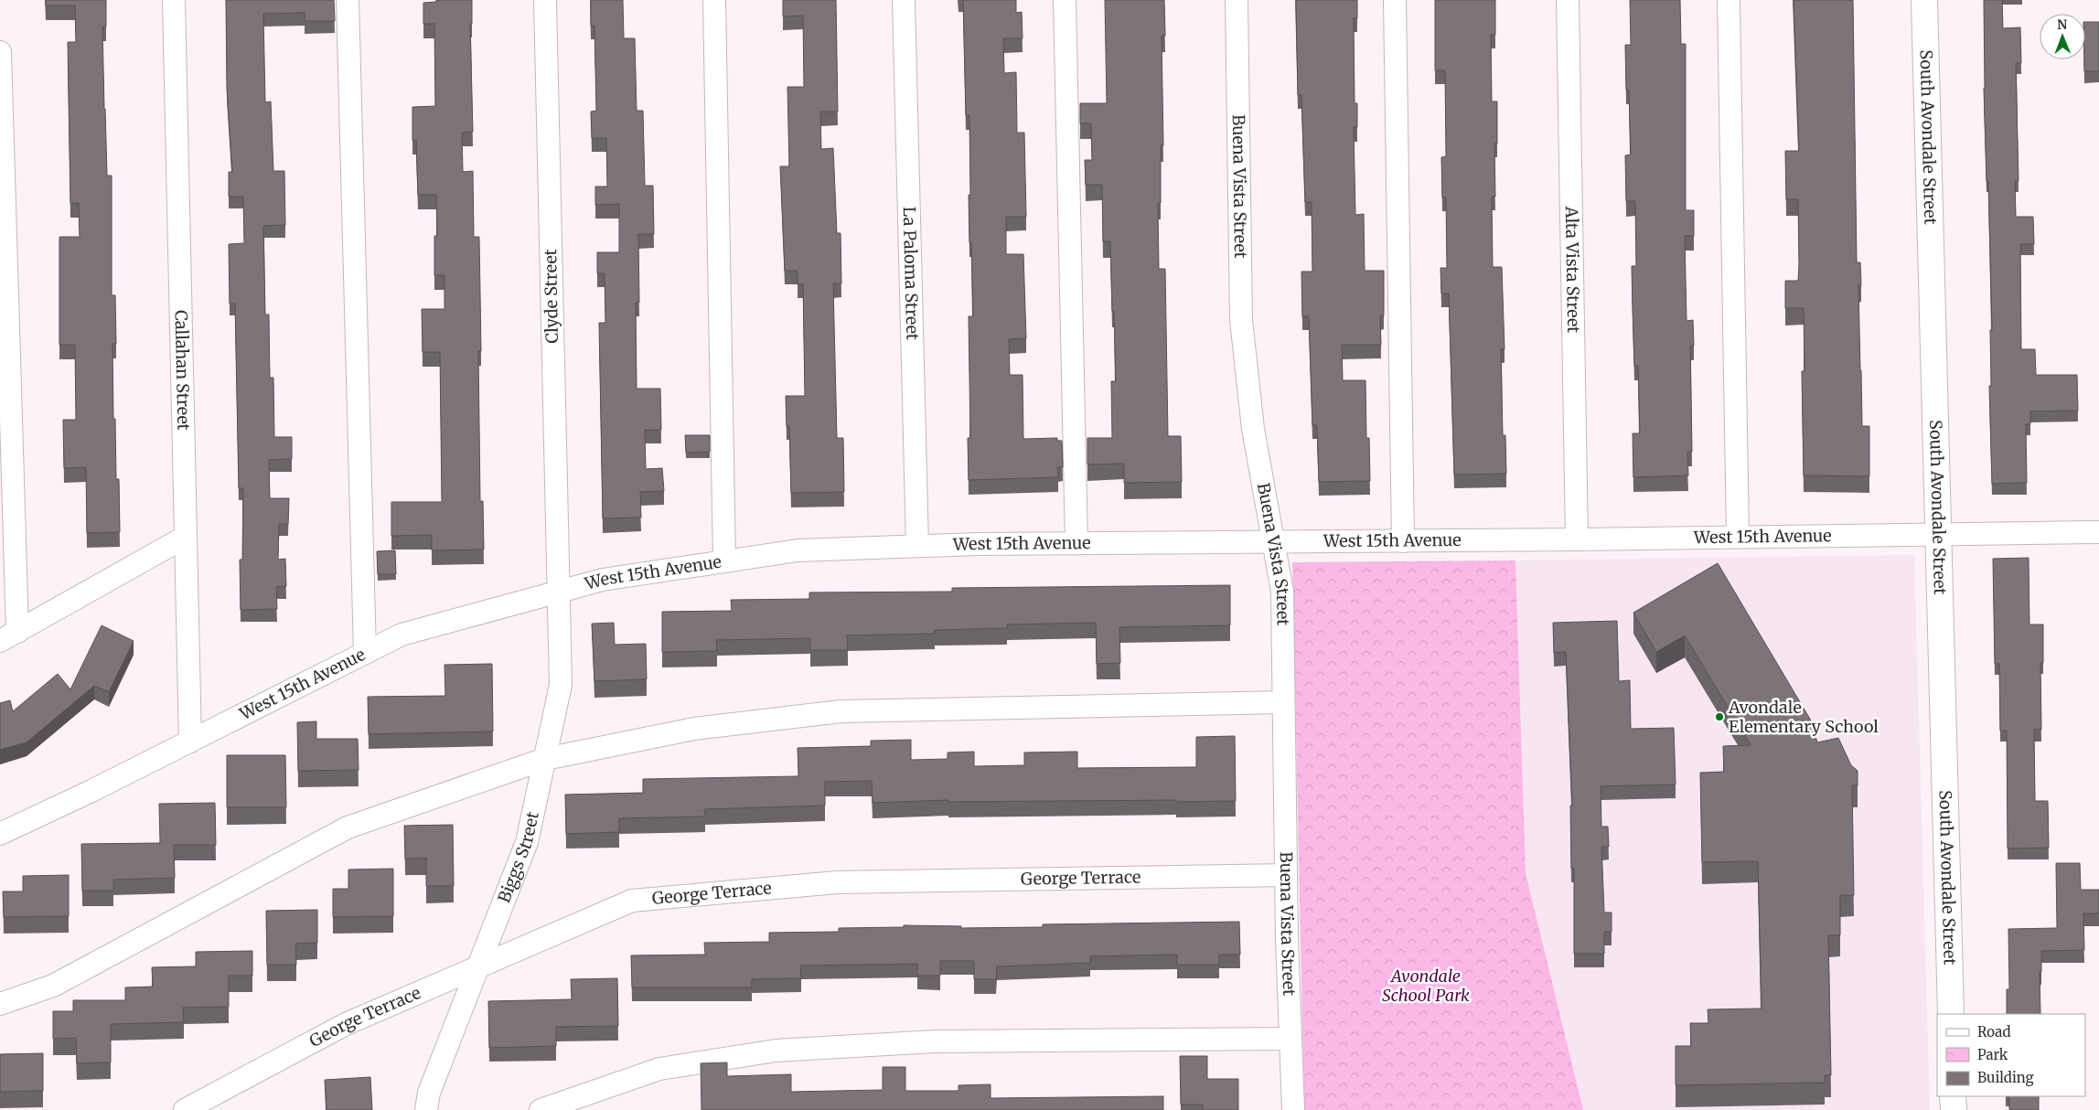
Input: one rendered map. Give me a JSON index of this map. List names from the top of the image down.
{
  "streets": {
    "main road": ["South Avondale Street"],
    "street": [
      "Buena Vista Street",
      "Alta Vista Street",
      "La Paloma Street",
      "Clyde Street",
      "Callahan Street",
      "West 15th Avenue",
      "Biggs Street",
      "George Terrace"
    ]
  },
  "crossings": [
    ["South Avondale Street", "West 15th Avenue"],
    ["Buena Vista Street", "West 15th Avenue"],
    ["Buena Vista Street", "George Terrace"],
    ["Alta Vista Street", "West 15th Avenue"],
    ["La Paloma Street", "West 15th Avenue"],
    ["Clyde Street", "West 15th Avenue"],
    ["Clyde Street", "Biggs Street"],
    ["Callahan Street", "West 15th Avenue"],
    ["West 15th Avenue", "Biggs Street"],
    ["Biggs Street", "George Terrace"]
  ],
  "parks": ["Avondale School Park"],
  "places": ["Avondale Elementary School"],
  "legend": ["Road", "Park", "Building"],
  "north": "top"
}
